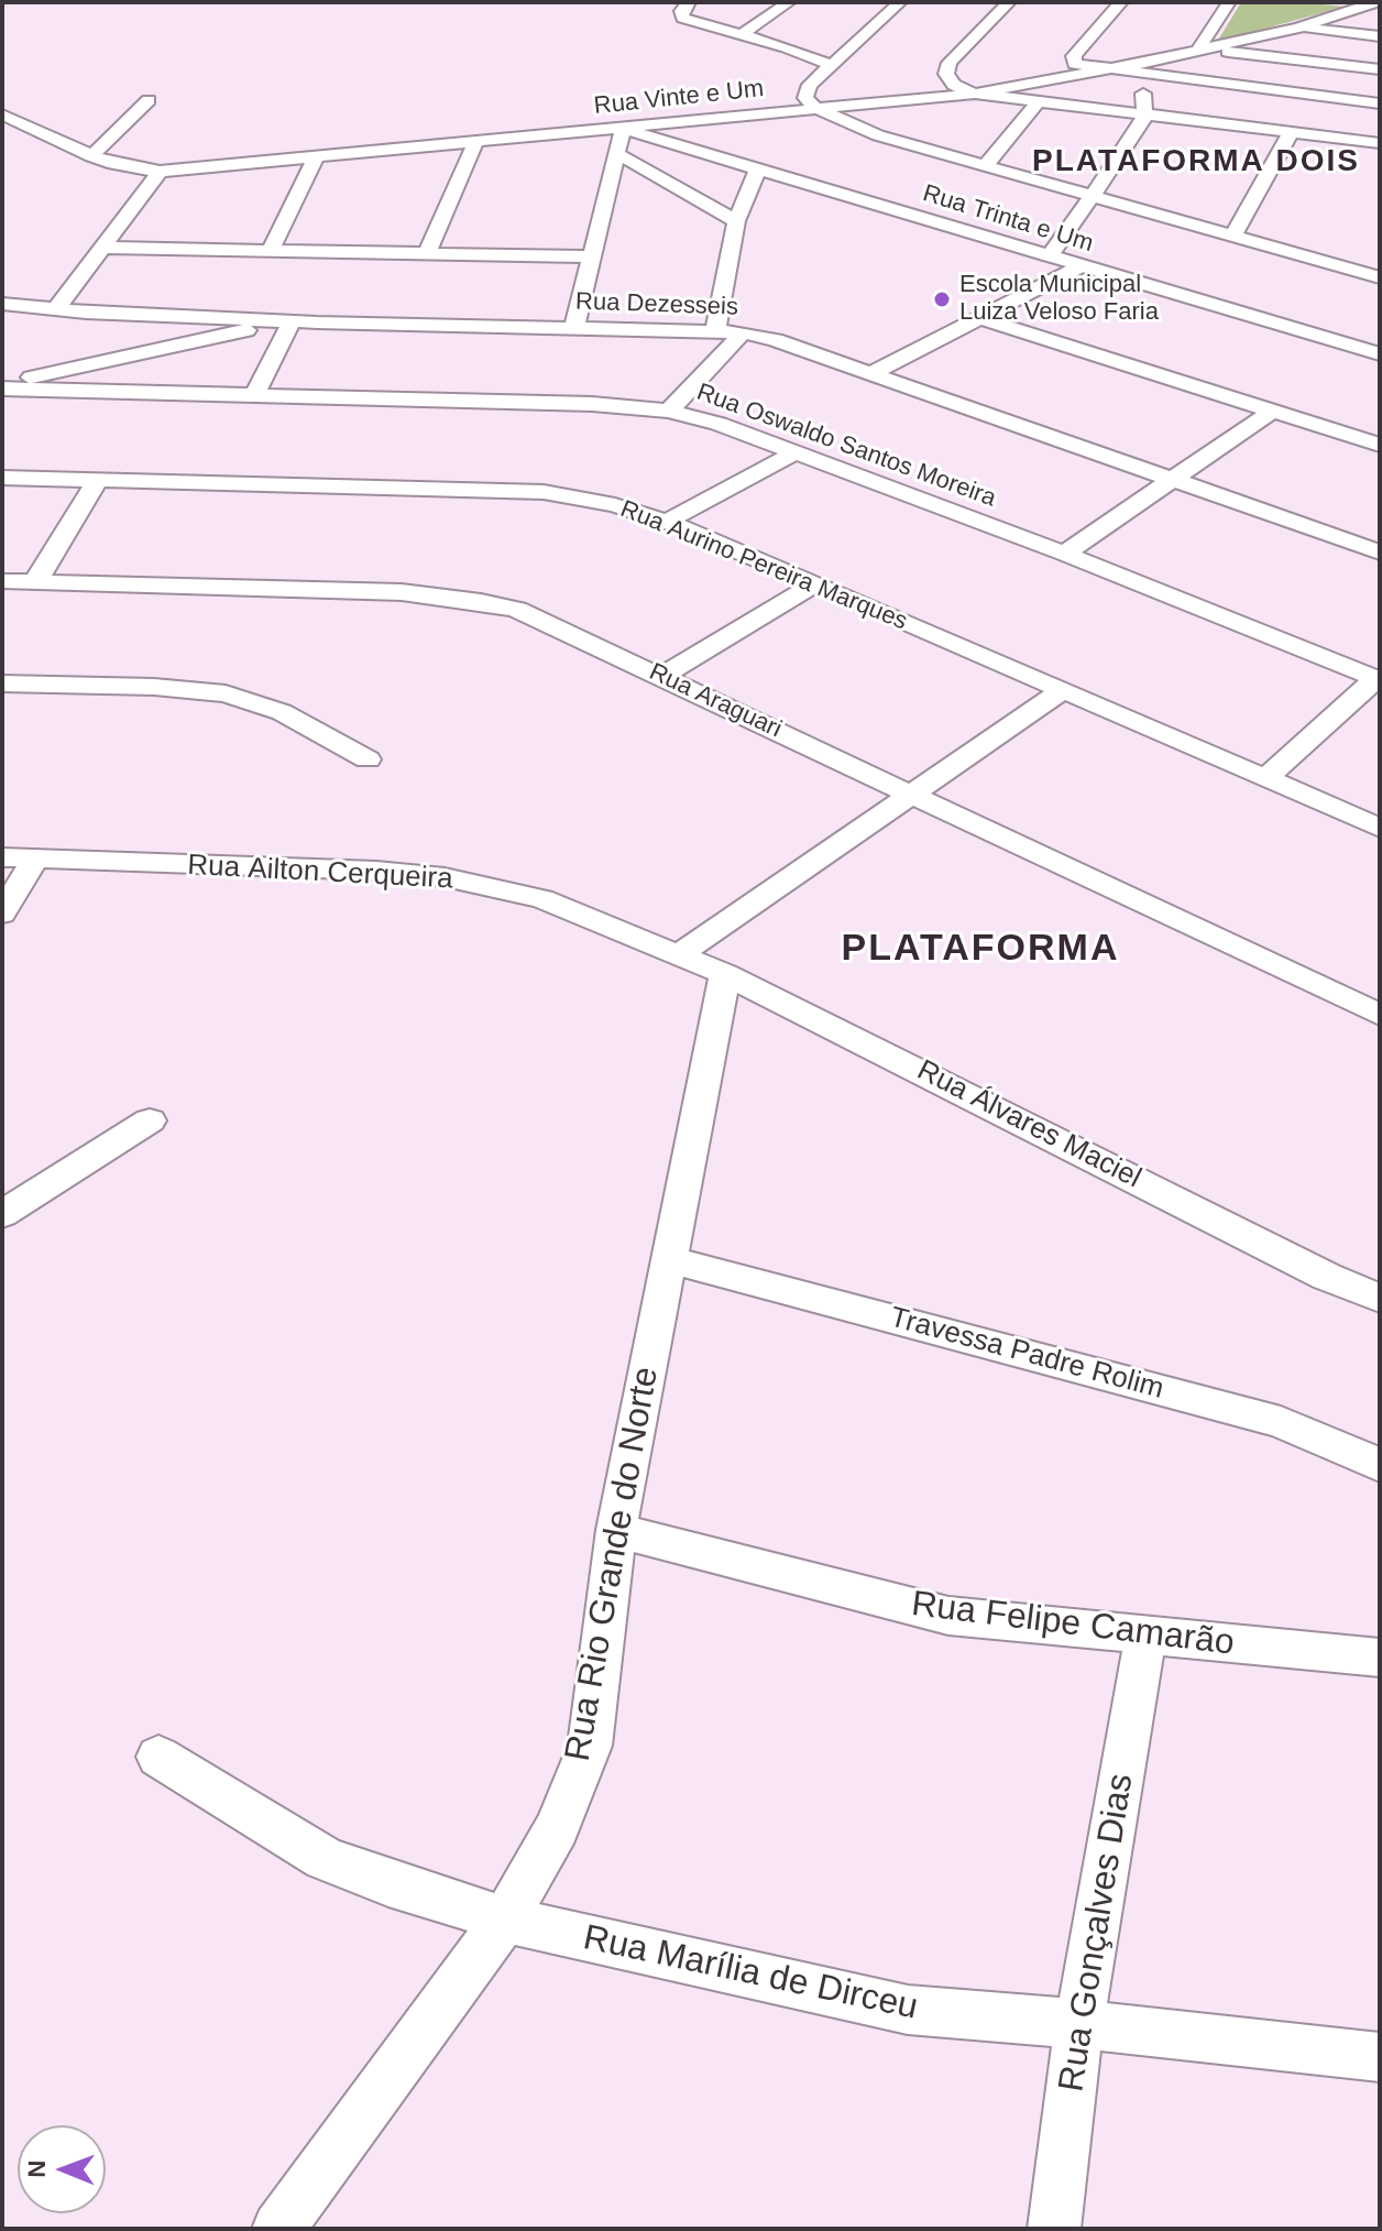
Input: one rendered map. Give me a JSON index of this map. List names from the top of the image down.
{
  "streets": {
    "street": [
      "Rua Vinte e Um",
      "Rua Trinta e Um",
      "Rua Dezesseis",
      "Rua Oswaldo Santos Moreira",
      "Rua Aurino Pereira Marques",
      "Rua Araguari",
      "Rua Ailton Cerqueira",
      "Rua Álvares Maciel",
      "Travessa Padre Rolim",
      "Rua Rio Grande do Norte",
      "Rua Felipe Camarão",
      "Rua Gonçalves Dias",
      "Rua Marília de Dirceu"
    ]
  },
  "crossings": [
    ["Rua Vinte e Um", "Rua Trinta e Um"],
    ["Rua Ailton Cerqueira", "Rua Álvares Maciel"],
    ["Rua Álvares Maciel", "Rua Rio Grande do Norte"],
    ["Travessa Padre Rolim", "Rua Rio Grande do Norte"],
    ["Rua Rio Grande do Norte", "Rua Felipe Camarão"],
    ["Rua Rio Grande do Norte", "Rua Marília de Dirceu"],
    ["Rua Felipe Camarão", "Rua Gonçalves Dias"],
    ["Rua Gonçalves Dias", "Rua Marília de Dirceu"]
  ],
  "districts": ["PLATAFORMA DOIS", "PLATAFORMA"],
  "places": ["Escola Municipal Luiza Veloso Faria"],
  "north": "left"
}
